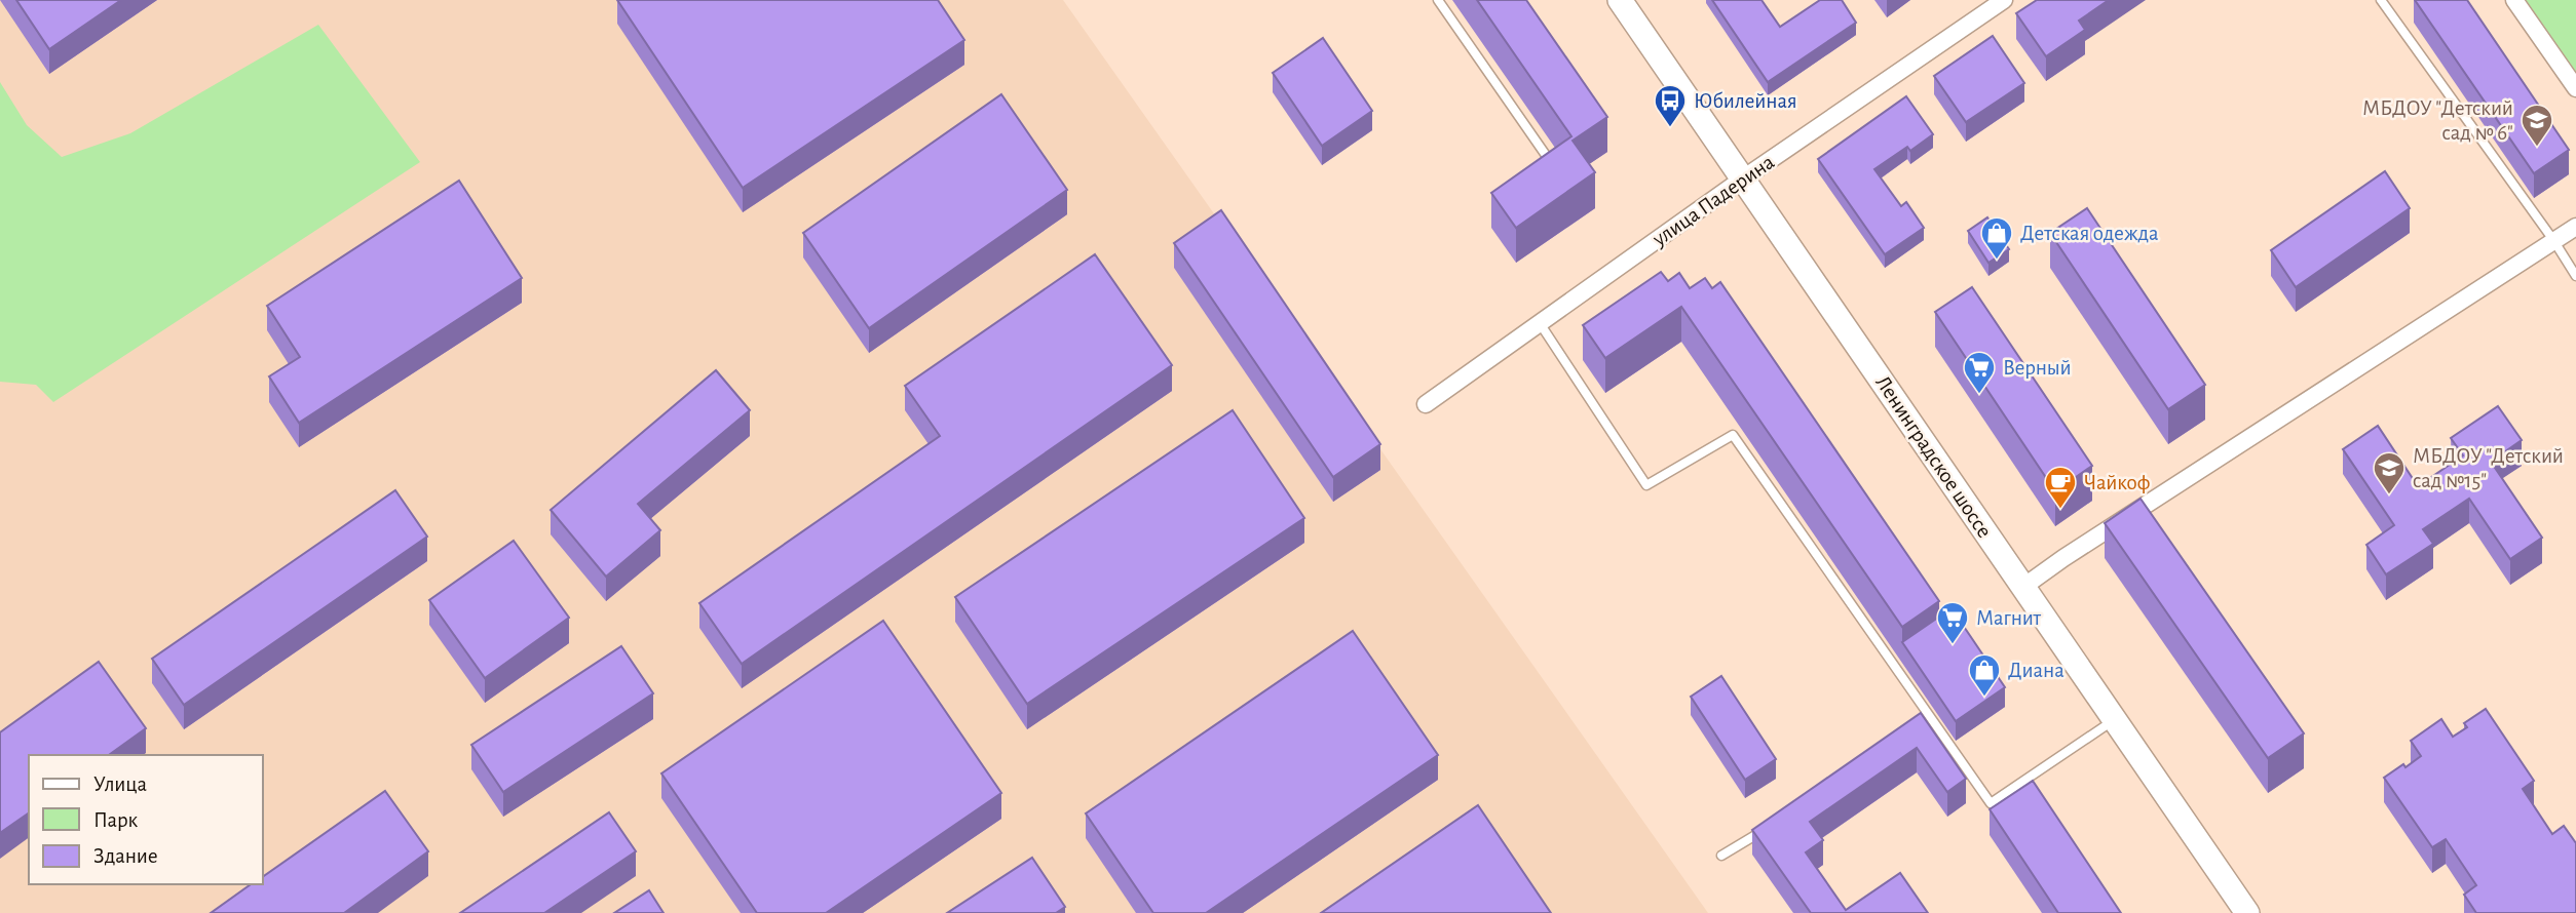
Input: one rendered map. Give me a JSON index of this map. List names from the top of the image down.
{
  "streets": {
    "main road": ["Ленинградское шоссе"],
    "street": ["улица Падерина"]
  },
  "crossings": [
    ["улица Падерина", "Ленинградское шоссе"]
  ],
  "places": {
    "bus stop": ["Юбилейная"],
    "school or university": ["МБДОУ \"Детский сад № 6\"", "МБДОУ \"Детский сад №15\""],
    "shop": ["Детская одежда", "Диана"],
    "supermarket": ["Верный", "Магнит"],
    "cafe": ["Чайкоф"]
  },
  "legend": ["Улица", "Парк", "Здание"]
}
